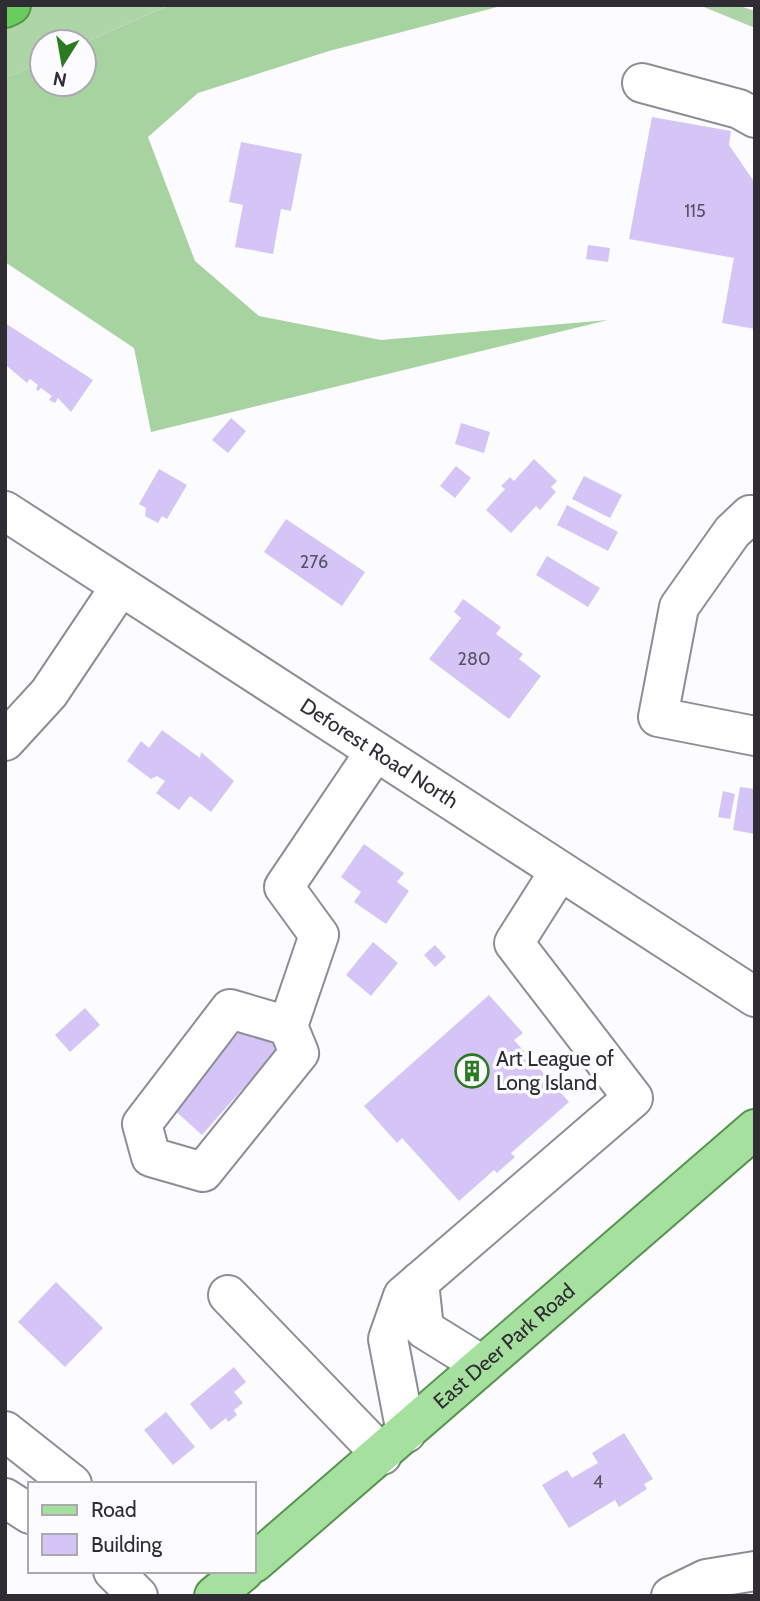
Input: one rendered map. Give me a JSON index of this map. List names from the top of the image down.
{
  "streets": {
    "main road": ["East Deer Park Road"],
    "street": ["Deforest Road North"]
  },
  "places": {
    "building": ["Art League of Long Island"]
  },
  "house_numbers": [
    "115",
    "276",
    "280",
    "4"
  ],
  "legend": ["Road", "Building"],
  "north": "bottom"
}
